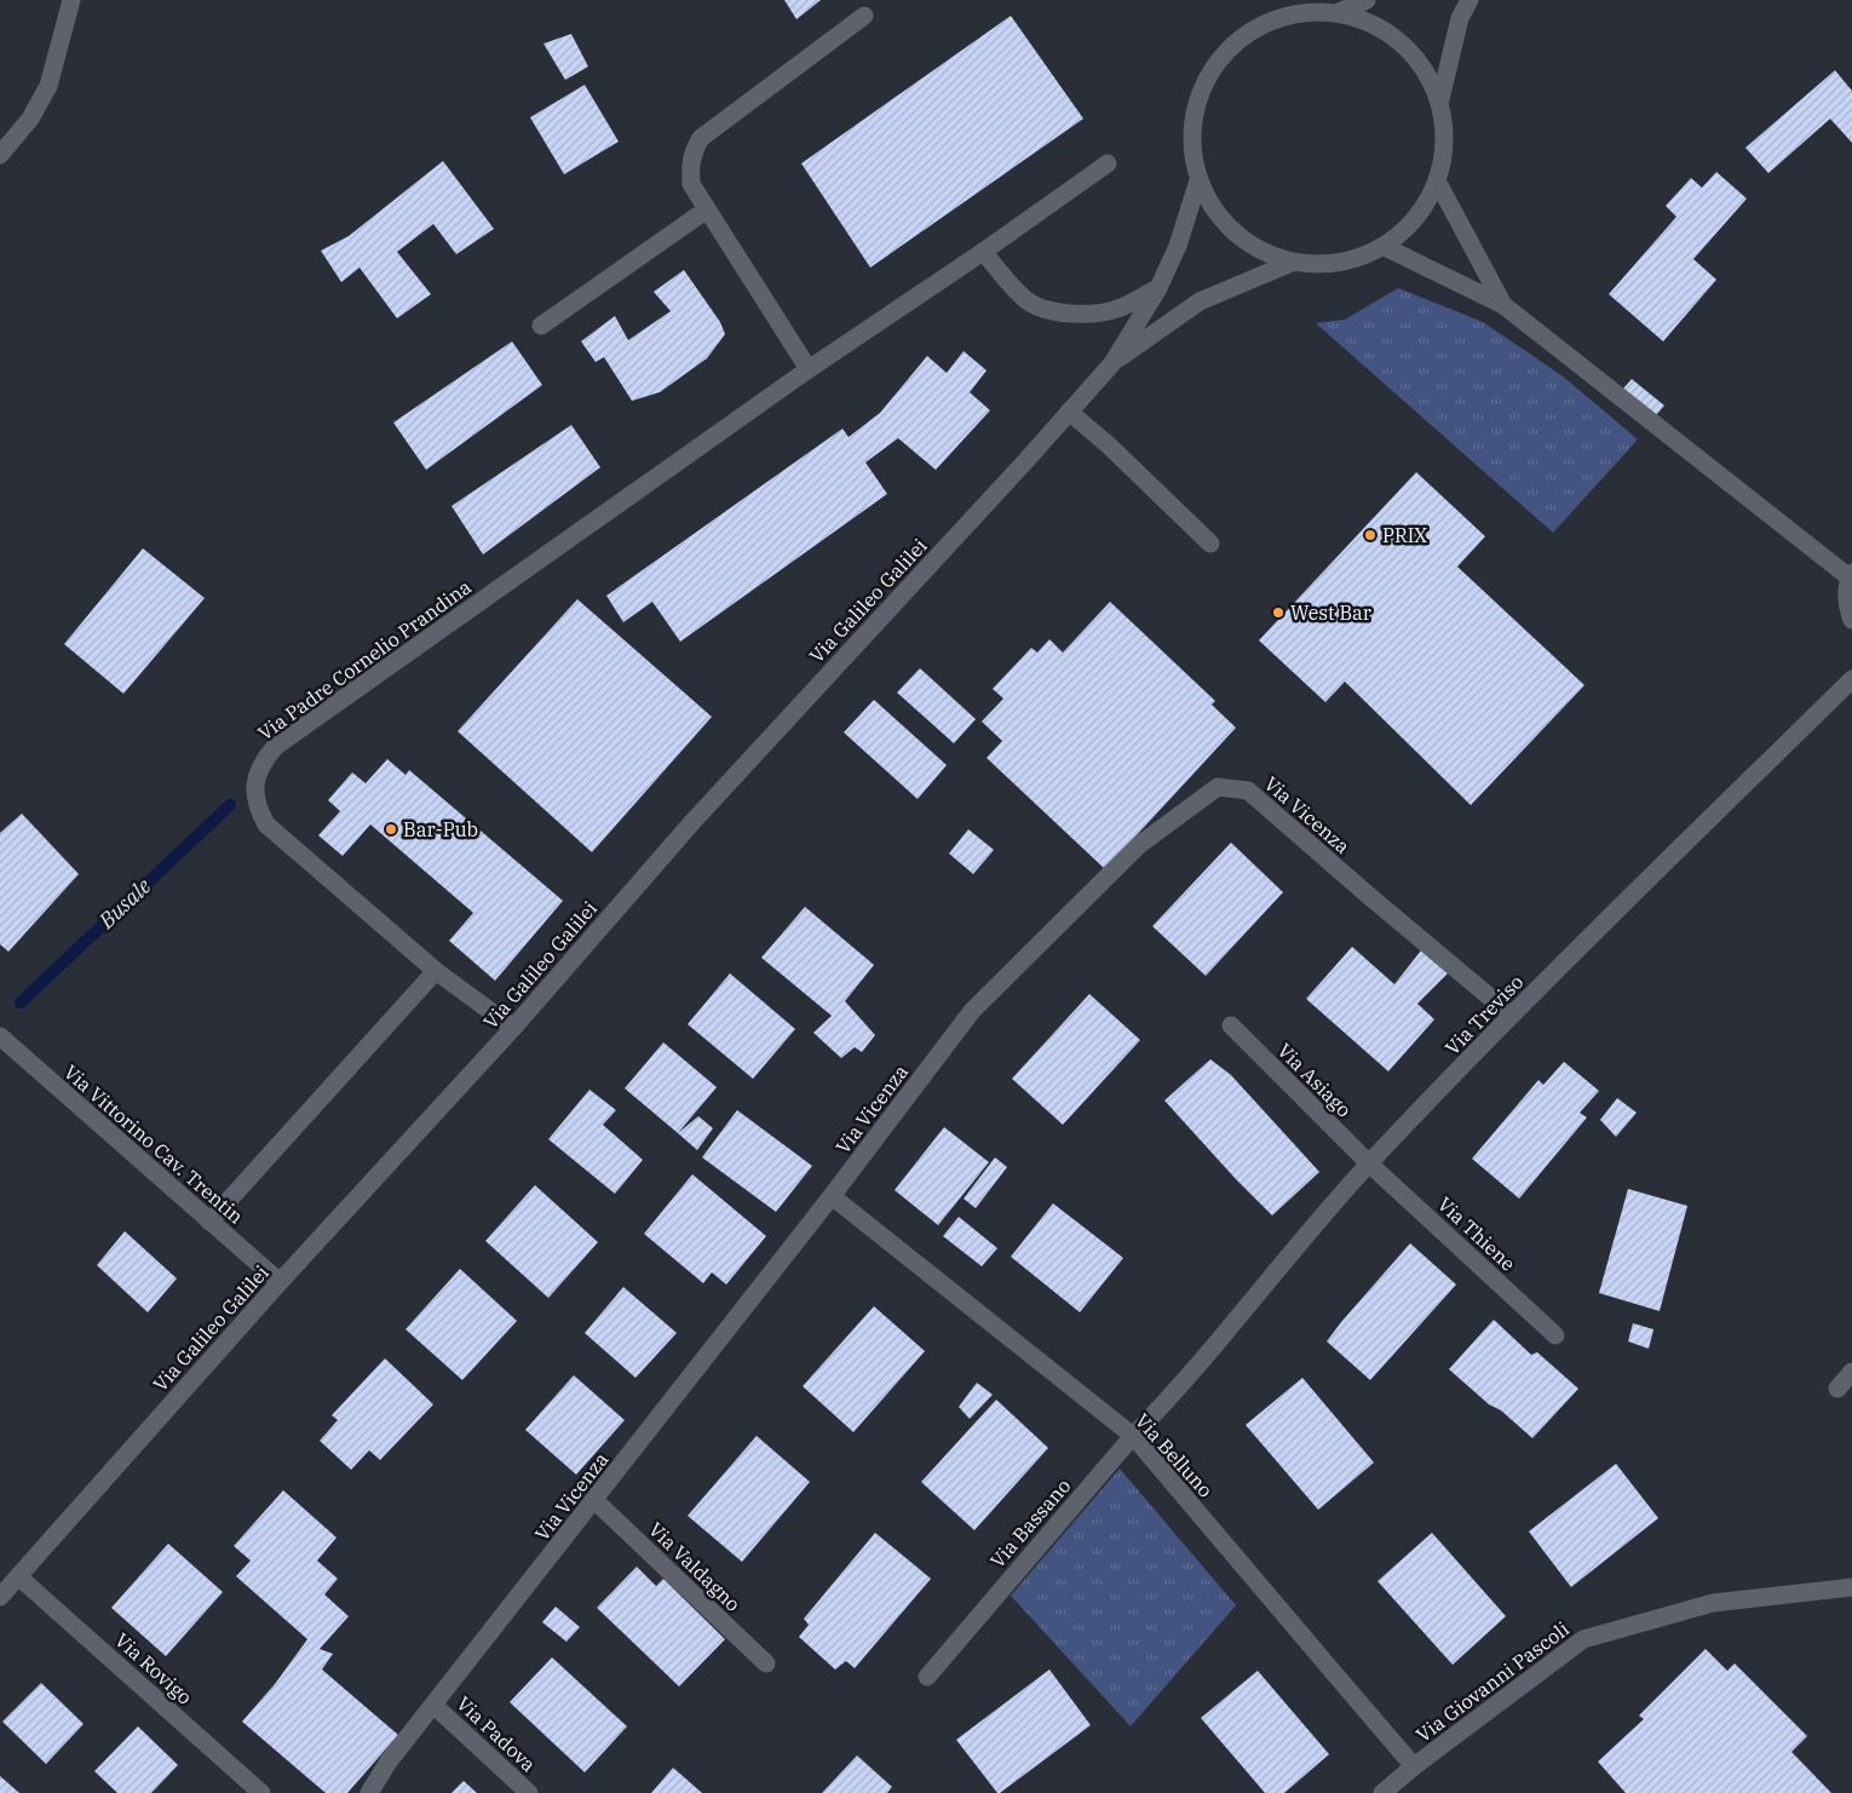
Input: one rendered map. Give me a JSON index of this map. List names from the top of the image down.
{
  "streets": {
    "street": [
      "Via Galileo Galilei",
      "Via Padre Cornelio Prandina",
      "Via Vicenza",
      "Via Treviso",
      "Via Asiago",
      "Via Vittorino Cav. Trentin",
      "Via Thiene",
      "Via Belluno",
      "Via Bassano",
      "Via Valdagno",
      "Via Rovigo",
      "Via Giovanni Pascoli",
      "Via Padova"
    ]
  },
  "crossings": [
    ["Via Galileo Galilei", "Via Padre Cornelio Prandina"],
    ["Via Galileo Galilei", "Via Vittorino Cav. Trentin"],
    ["Via Galileo Galilei", "Via Rovigo"],
    ["Via Vicenza", "Via Treviso"],
    ["Via Vicenza", "Via Belluno"],
    ["Via Vicenza", "Via Valdagno"],
    ["Via Vicenza", "Via Padova"],
    ["Via Treviso", "Via Asiago"],
    ["Via Treviso", "Via Thiene"],
    ["Via Treviso", "Via Bassano"],
    ["Via Asiago", "Via Thiene"],
    ["Via Belluno", "Via Bassano"],
    ["Via Belluno", "Via Giovanni Pascoli"]
  ],
  "water": ["Busale"],
  "places": ["PRIX", "West Bar", "Bar-Pub"]
}
